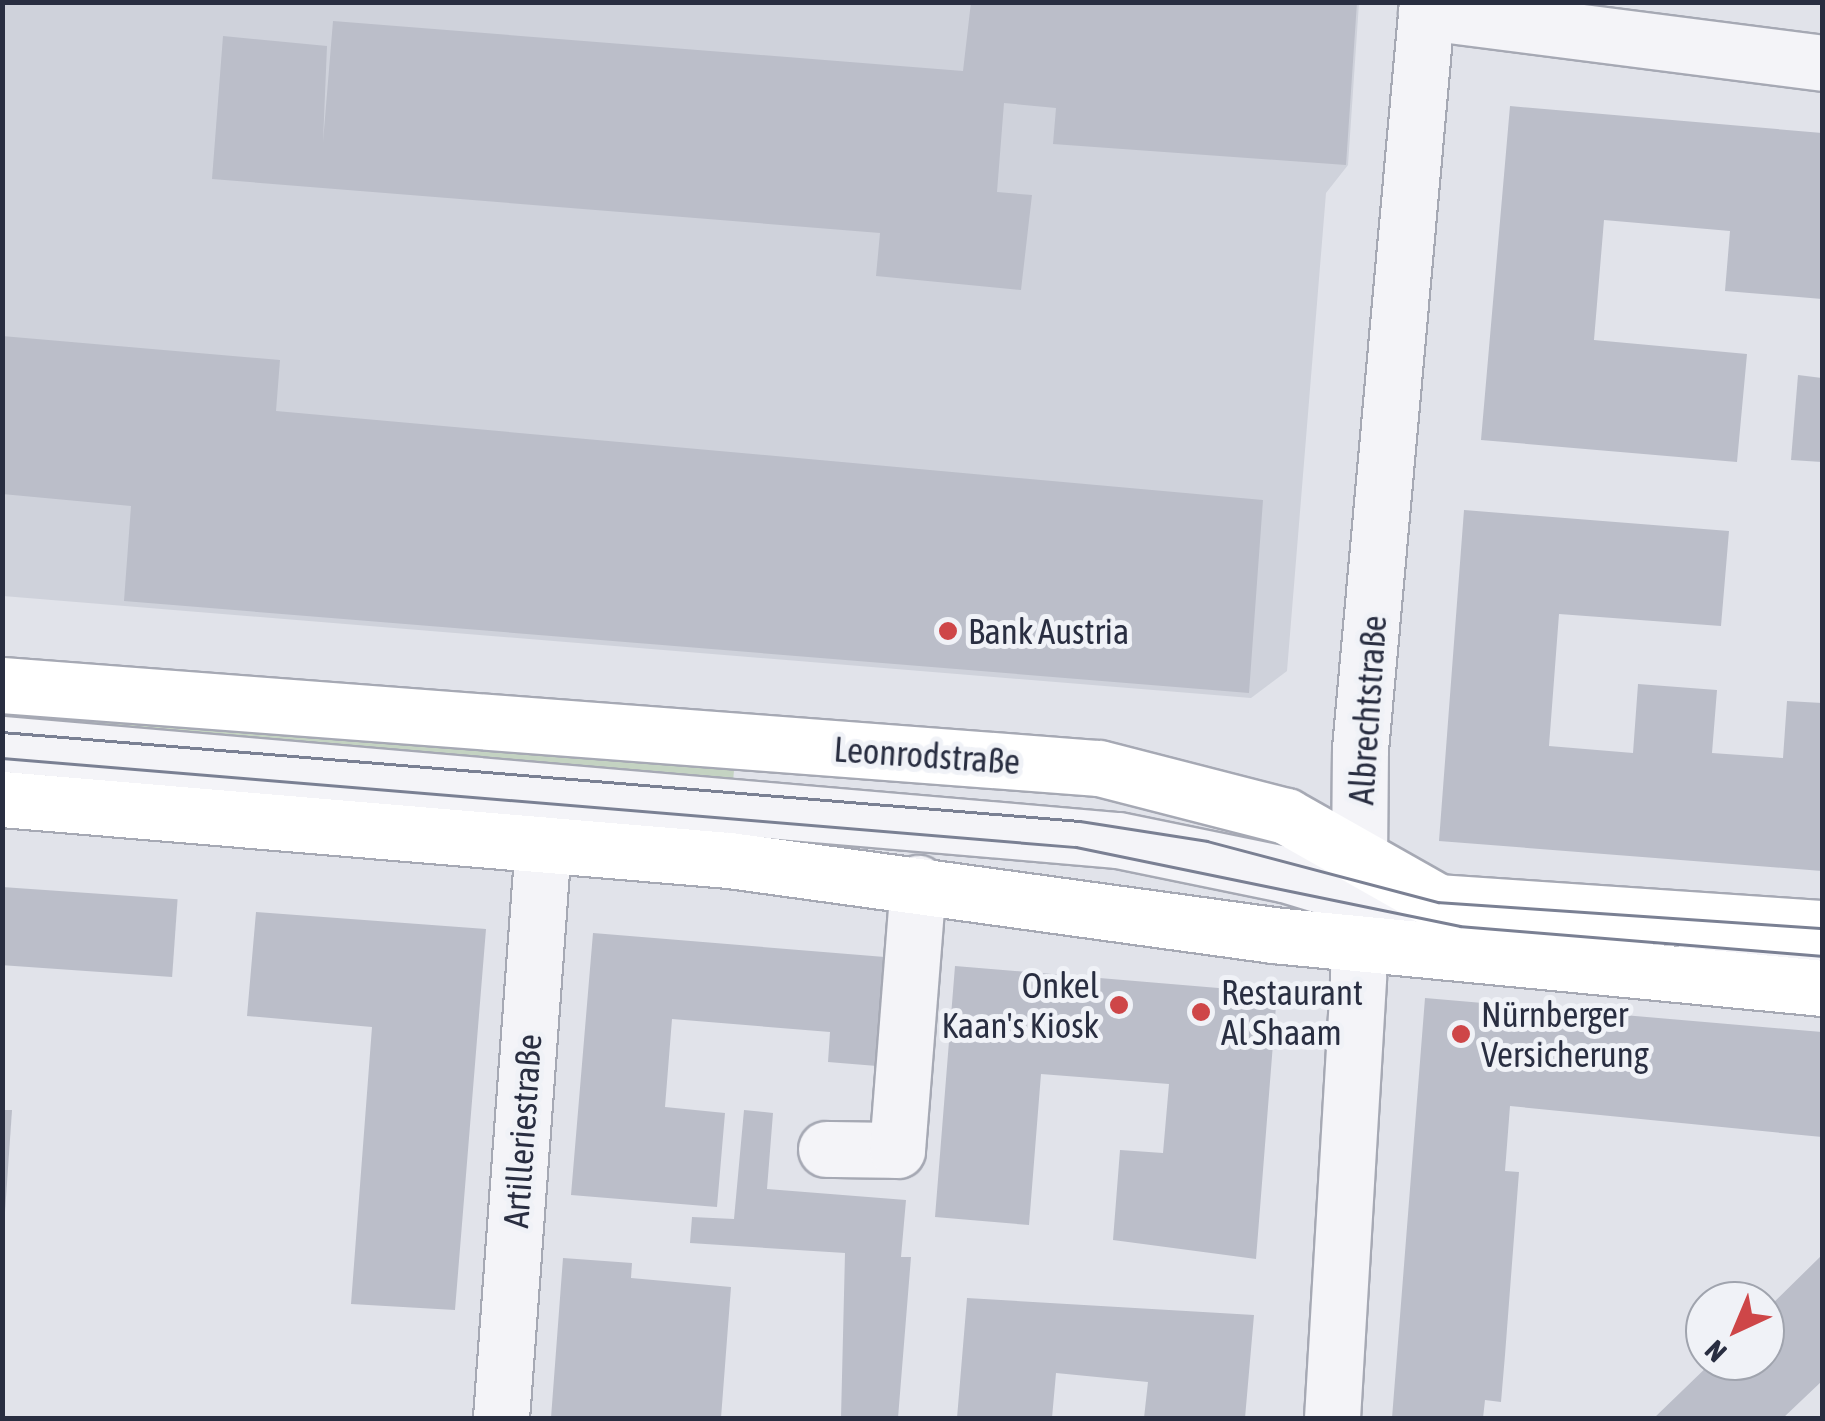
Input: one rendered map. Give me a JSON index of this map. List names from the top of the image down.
{
  "streets": {
    "main road": ["Leonrodstraße"],
    "street": ["Albrechtstraße", "Artilleriestraße"]
  },
  "crossings": [
    ["Albrechtstraße", "Leonrodstraße"],
    ["Leonrodstraße", "Artilleriestraße"]
  ],
  "places": [
    "Bank Austria",
    "Onkel Kaan's Kiosk",
    "Restaurant Al Shaam",
    "Nürnberger Versicherung"
  ],
  "north": "bottom left"
}
